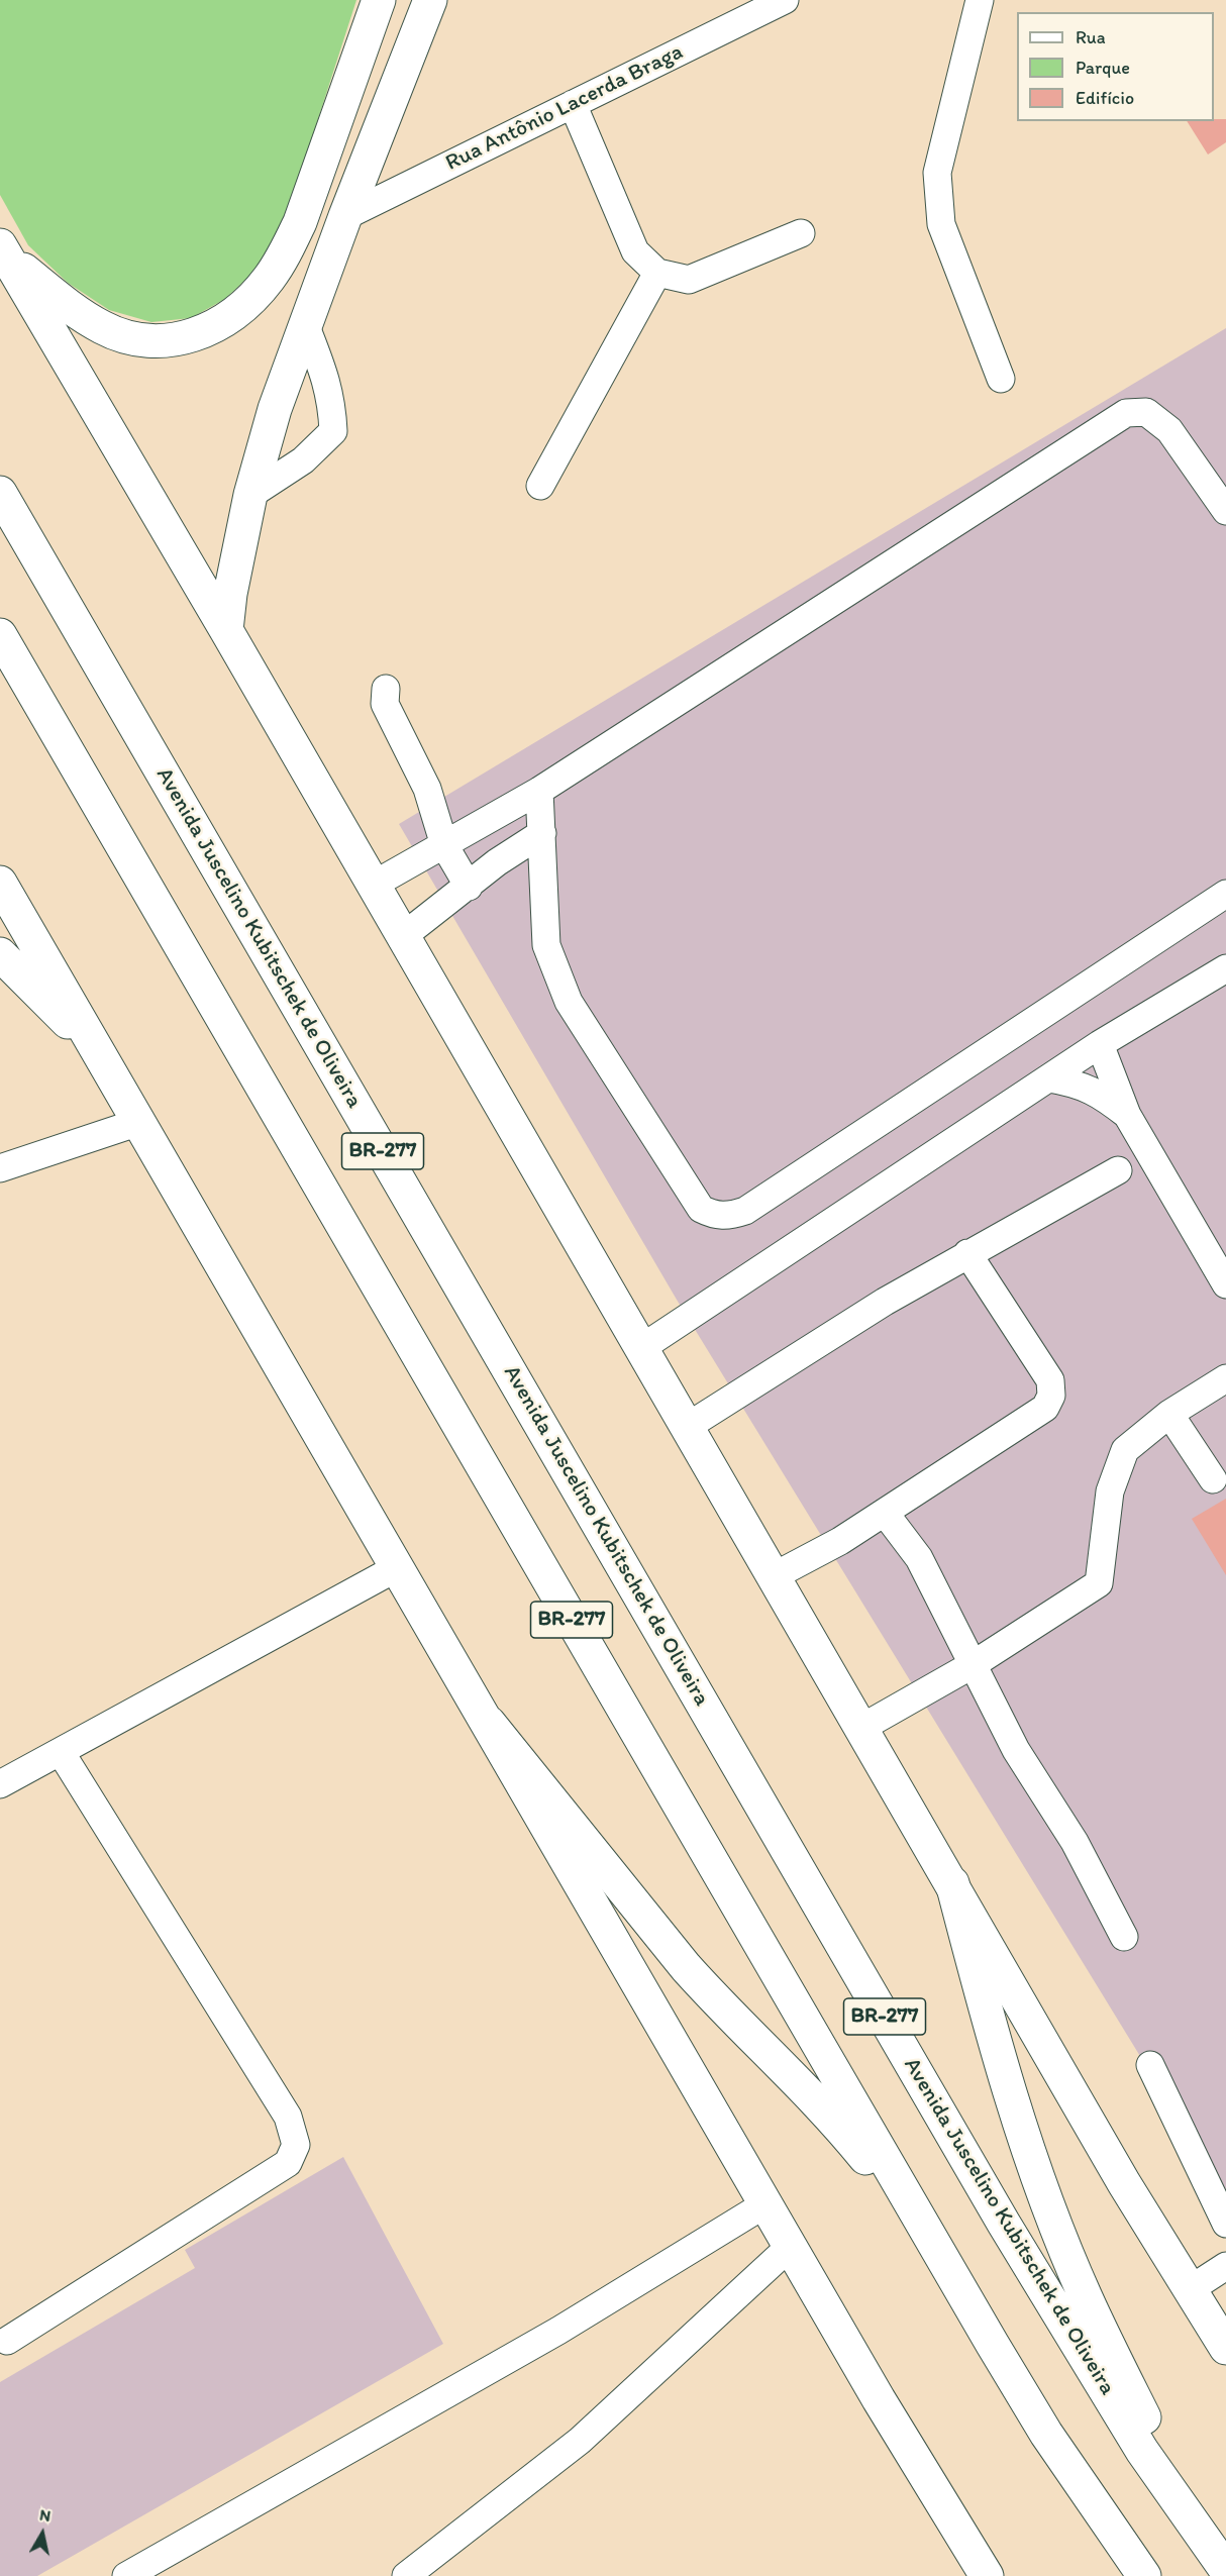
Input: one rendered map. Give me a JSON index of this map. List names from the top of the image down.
{
  "streets": {
    "main road": ["Avenida Juscelino Kubitschek de Oliveira", "BR-277"],
    "street": ["Rua Antônio Lacerda Braga"]
  },
  "legend": ["Rua", "Parque", "Edifício"],
  "north": "top"
}
